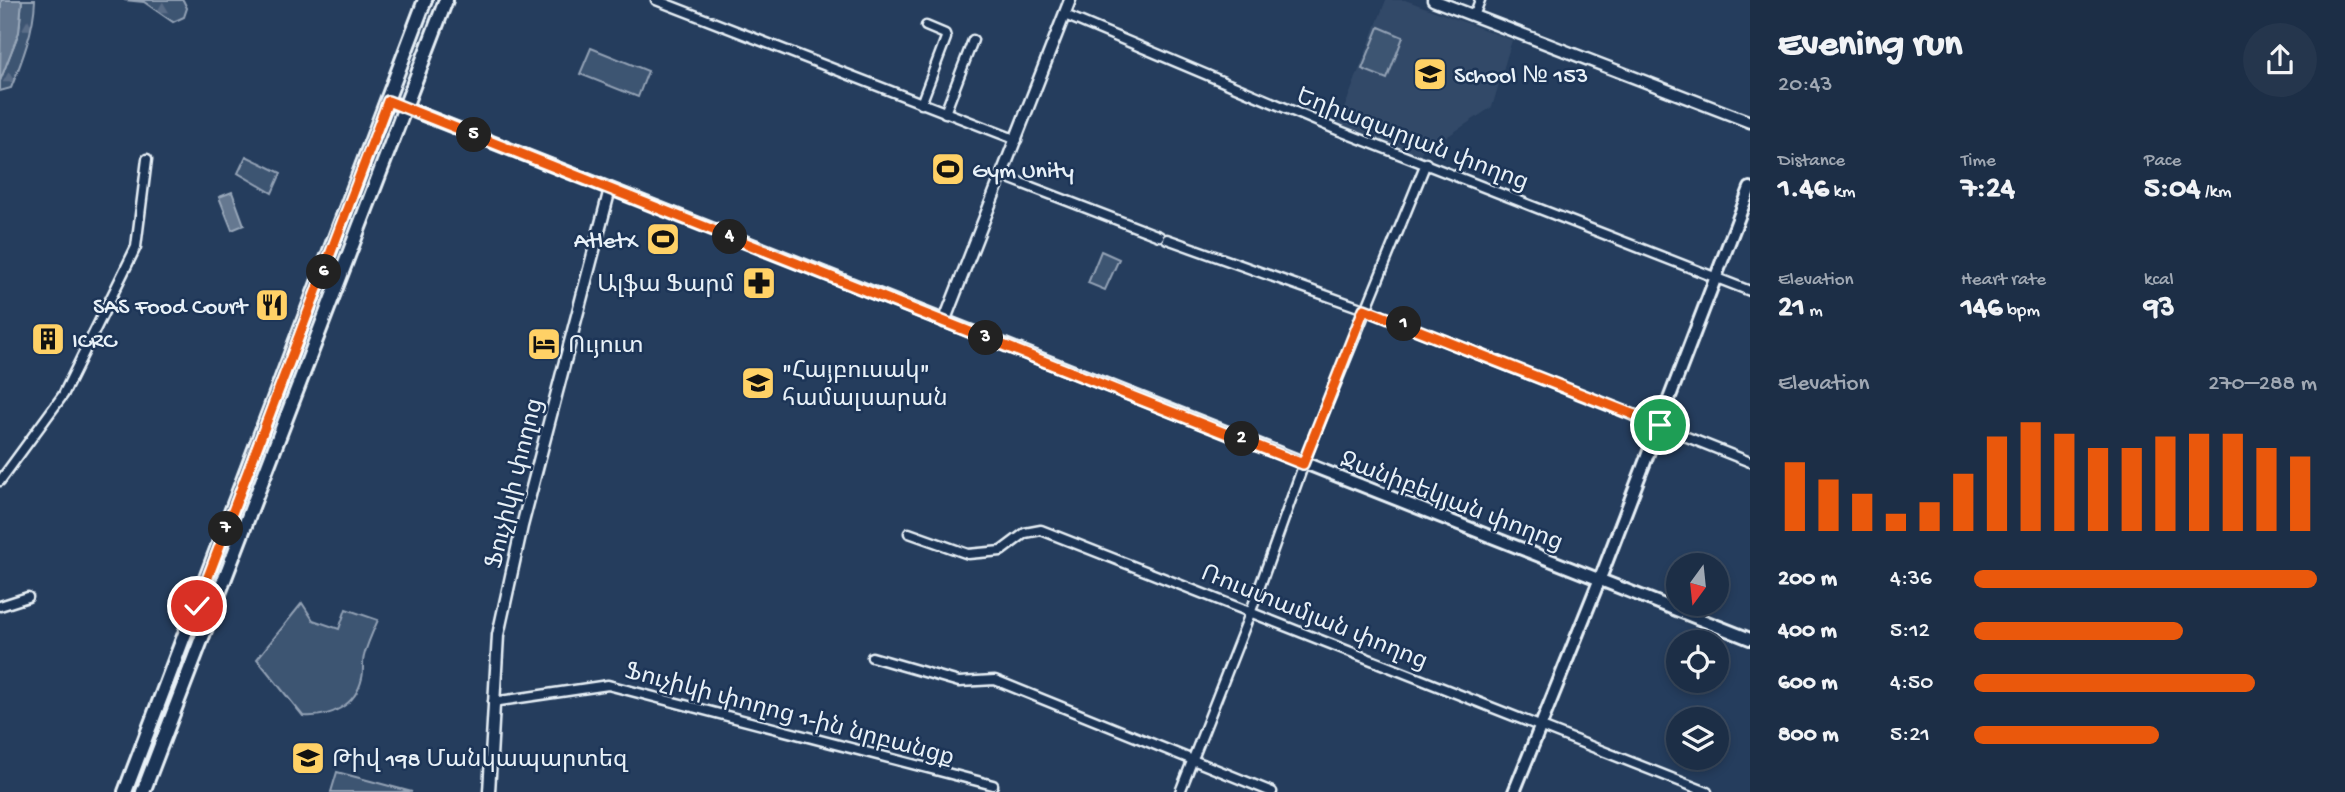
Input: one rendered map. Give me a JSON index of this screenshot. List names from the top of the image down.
{
  "streets": {
    "main road": ["Ջանիբեկյան փողոց"],
    "street": [
      "Եղիազարյան փողոց",
      "Ֆուչիկի փողոց",
      "Ռուստամյան փողոց",
      "Ֆուչիկի փողոց 1-ին նրբանցք"
    ]
  },
  "crossings": [
    ["Ֆուչիկի փողոց", "Ջանիբեկյան փողոց"],
    ["Ֆուչիկի փողոց", "Ֆուչիկի փողոց 1-ին նրբանցք"]
  ],
  "places": {
    "school or university": ["School № 153", "\"Հայբուսակ\" համալսարան", "Թիվ 198 Մանկապարտեզ"],
    "sports": ["Gym Unity", "AtletX"],
    "pharmacy": ["Ալֆա Ֆարմ"],
    "restaurant": ["SAS Food Court"],
    "building": ["ICRC"],
    "hotel": ["Ույուտ"]
  },
  "north": "bottom",
  "page": {
    "heading": ["Evening run", "20:43"],
    "pins": [
      "5",
      "4",
      "6",
      "1",
      "3",
      "2",
      "7"
    ],
    "stats": [
      ["Distance", "1.46 km"],
      ["Time", "7:24"],
      ["Pace", "5:04 /km"],
      ["Elevation", "21 m"],
      ["Heart rate", "146 bpm"],
      ["kcal", "93"]
    ],
    "chart": ["Elevation", "270–288 m"],
    "list": [
      {
        "name": "200 m",
        "note": "4:36"
      },
      {
        "name": "400 m",
        "note": "5:12"
      },
      {
        "name": "600 m",
        "note": "4:50"
      },
      {
        "name": "800 m",
        "note": "5:21"
      }
    ]
  }
}
